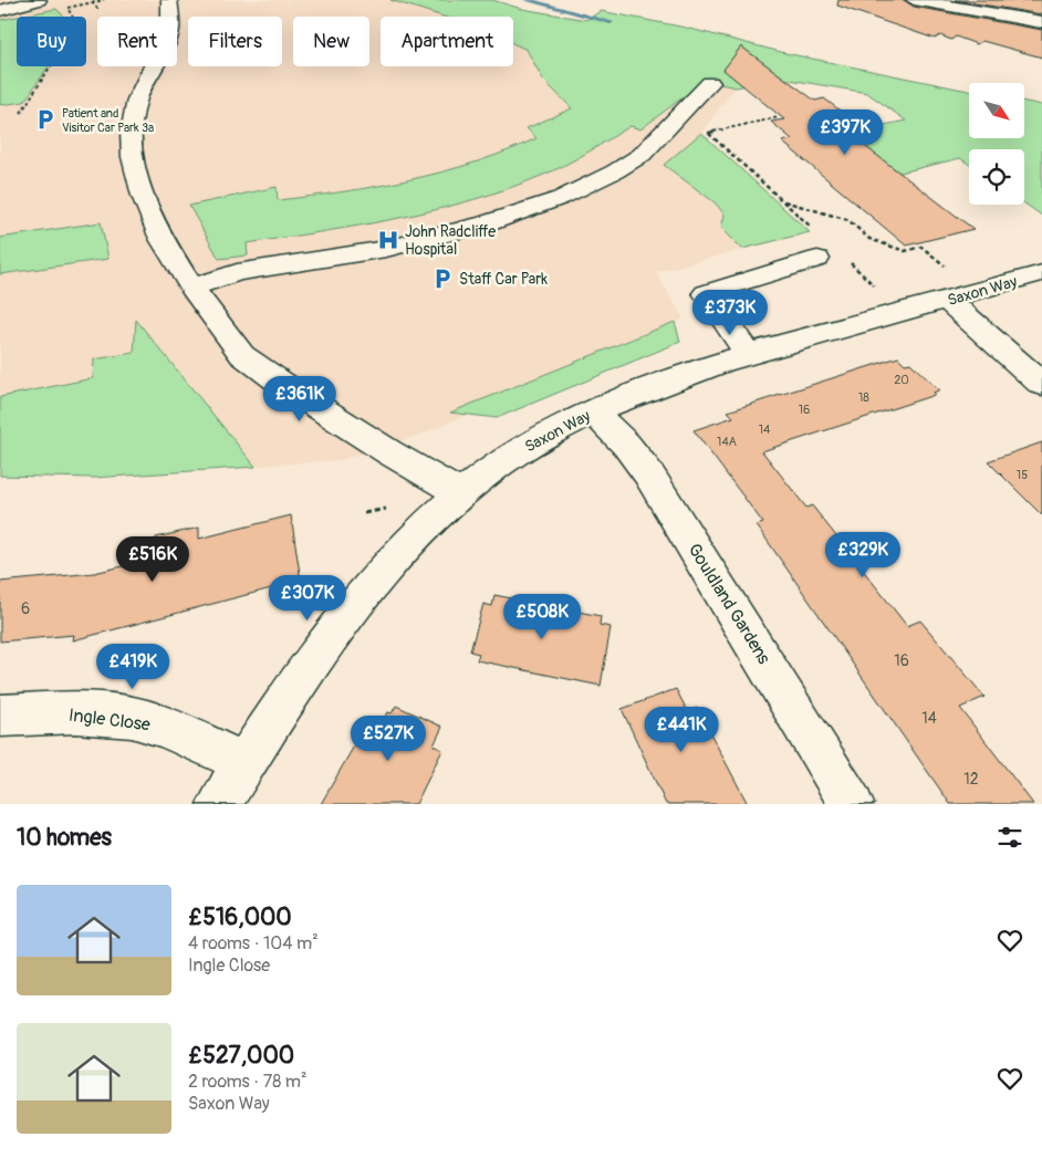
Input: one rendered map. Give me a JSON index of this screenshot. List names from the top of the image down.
{
  "streets": {
    "street": ["Saxon Way", "Gouldland Gardens", "Ingle Close"]
  },
  "crossings": [
    ["Saxon Way", "Gouldland Gardens"],
    ["Saxon Way", "Ingle Close"]
  ],
  "places": {
    "parking": ["Patient and Visitor Car Park 3a", "Staff Car Park"],
    "hospital": ["John Radcliffe Hospital"]
  },
  "house_numbers": [
    "20",
    "18",
    "16",
    "14",
    "14A",
    "15",
    "6",
    "16",
    "14",
    "12"
  ],
  "north": "bottom right",
  "page": {
    "chip": [
      "Buy",
      "Rent",
      "Filters",
      "New",
      "Apartment"
    ],
    "price": [
      "£397K",
      "£373K",
      "£361K",
      "£329K",
      "£516K",
      "£307K",
      "£508K",
      "£419K",
      "£441K",
      "£527K"
    ],
    "heading": "10 homes",
    "list": [
      {
        "name": "£516,000",
        "note": "4 rooms · 104 m² · Ingle Close"
      },
      {
        "name": "£527,000",
        "note": "2 rooms · 78 m² · Saxon Way"
      }
    ]
  }
}
